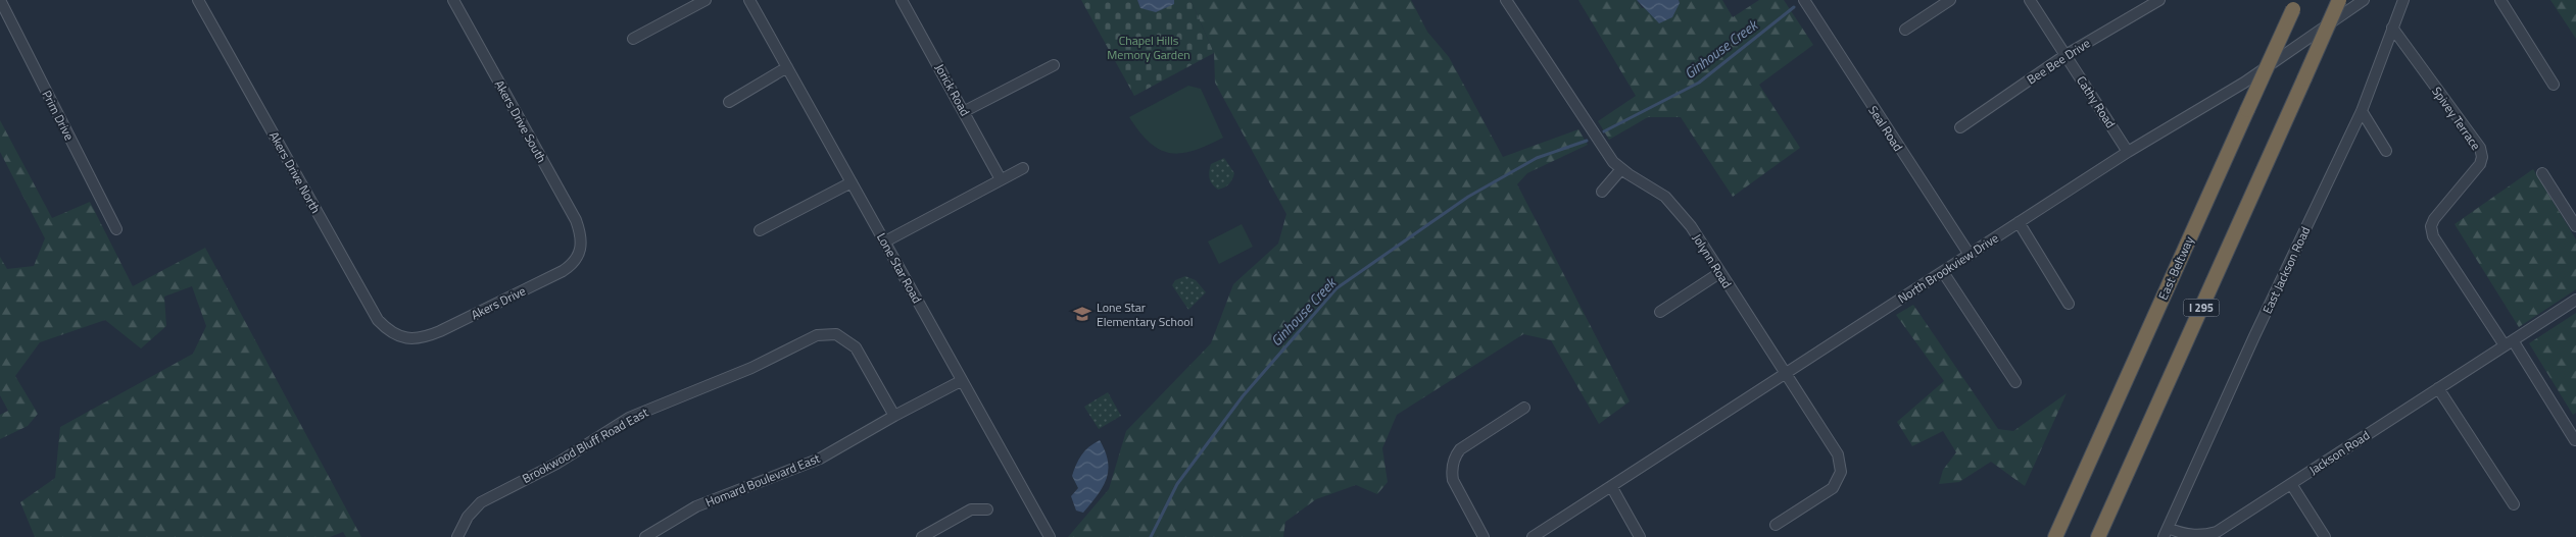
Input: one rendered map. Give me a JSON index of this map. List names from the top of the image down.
{
  "streets": {
    "highway": ["East Beltway", "I 295"],
    "street": [
      "Bee Bee Drive",
      "Jorick Road",
      "Cathy Road",
      "Prim Drive",
      "Spivey Terrace",
      "Akers Drive South",
      "Seal Road",
      "Akers Drive North",
      "Jolynn Road",
      "Lone Star Road",
      "North Brookview Drive",
      "East Jackson Road",
      "Akers Drive",
      "Brookwood Bluff Road East",
      "Jackson Road",
      "Homard Boulevard East"
    ]
  },
  "crossings": [
    ["Bee Bee Drive", "Cathy Road"],
    ["Cathy Road", "North Brookview Drive"],
    ["Spivey Terrace", "East Jackson Road"],
    ["Spivey Terrace", "Jackson Road"],
    ["Akers Drive South", "Akers Drive"],
    ["Seal Road", "North Brookview Drive"],
    ["Akers Drive North", "Akers Drive"],
    ["Jolynn Road", "North Brookview Drive"],
    ["Lone Star Road", "Homard Boulevard East"],
    ["East Jackson Road", "Jackson Road"],
    ["Brookwood Bluff Road East", "Homard Boulevard East"]
  ],
  "water": ["Ginhouse Creek"],
  "parks": ["Chapel Hills Memory Garden"],
  "places": {
    "school or university": ["Lone Star Elementary School"]
  }
}
